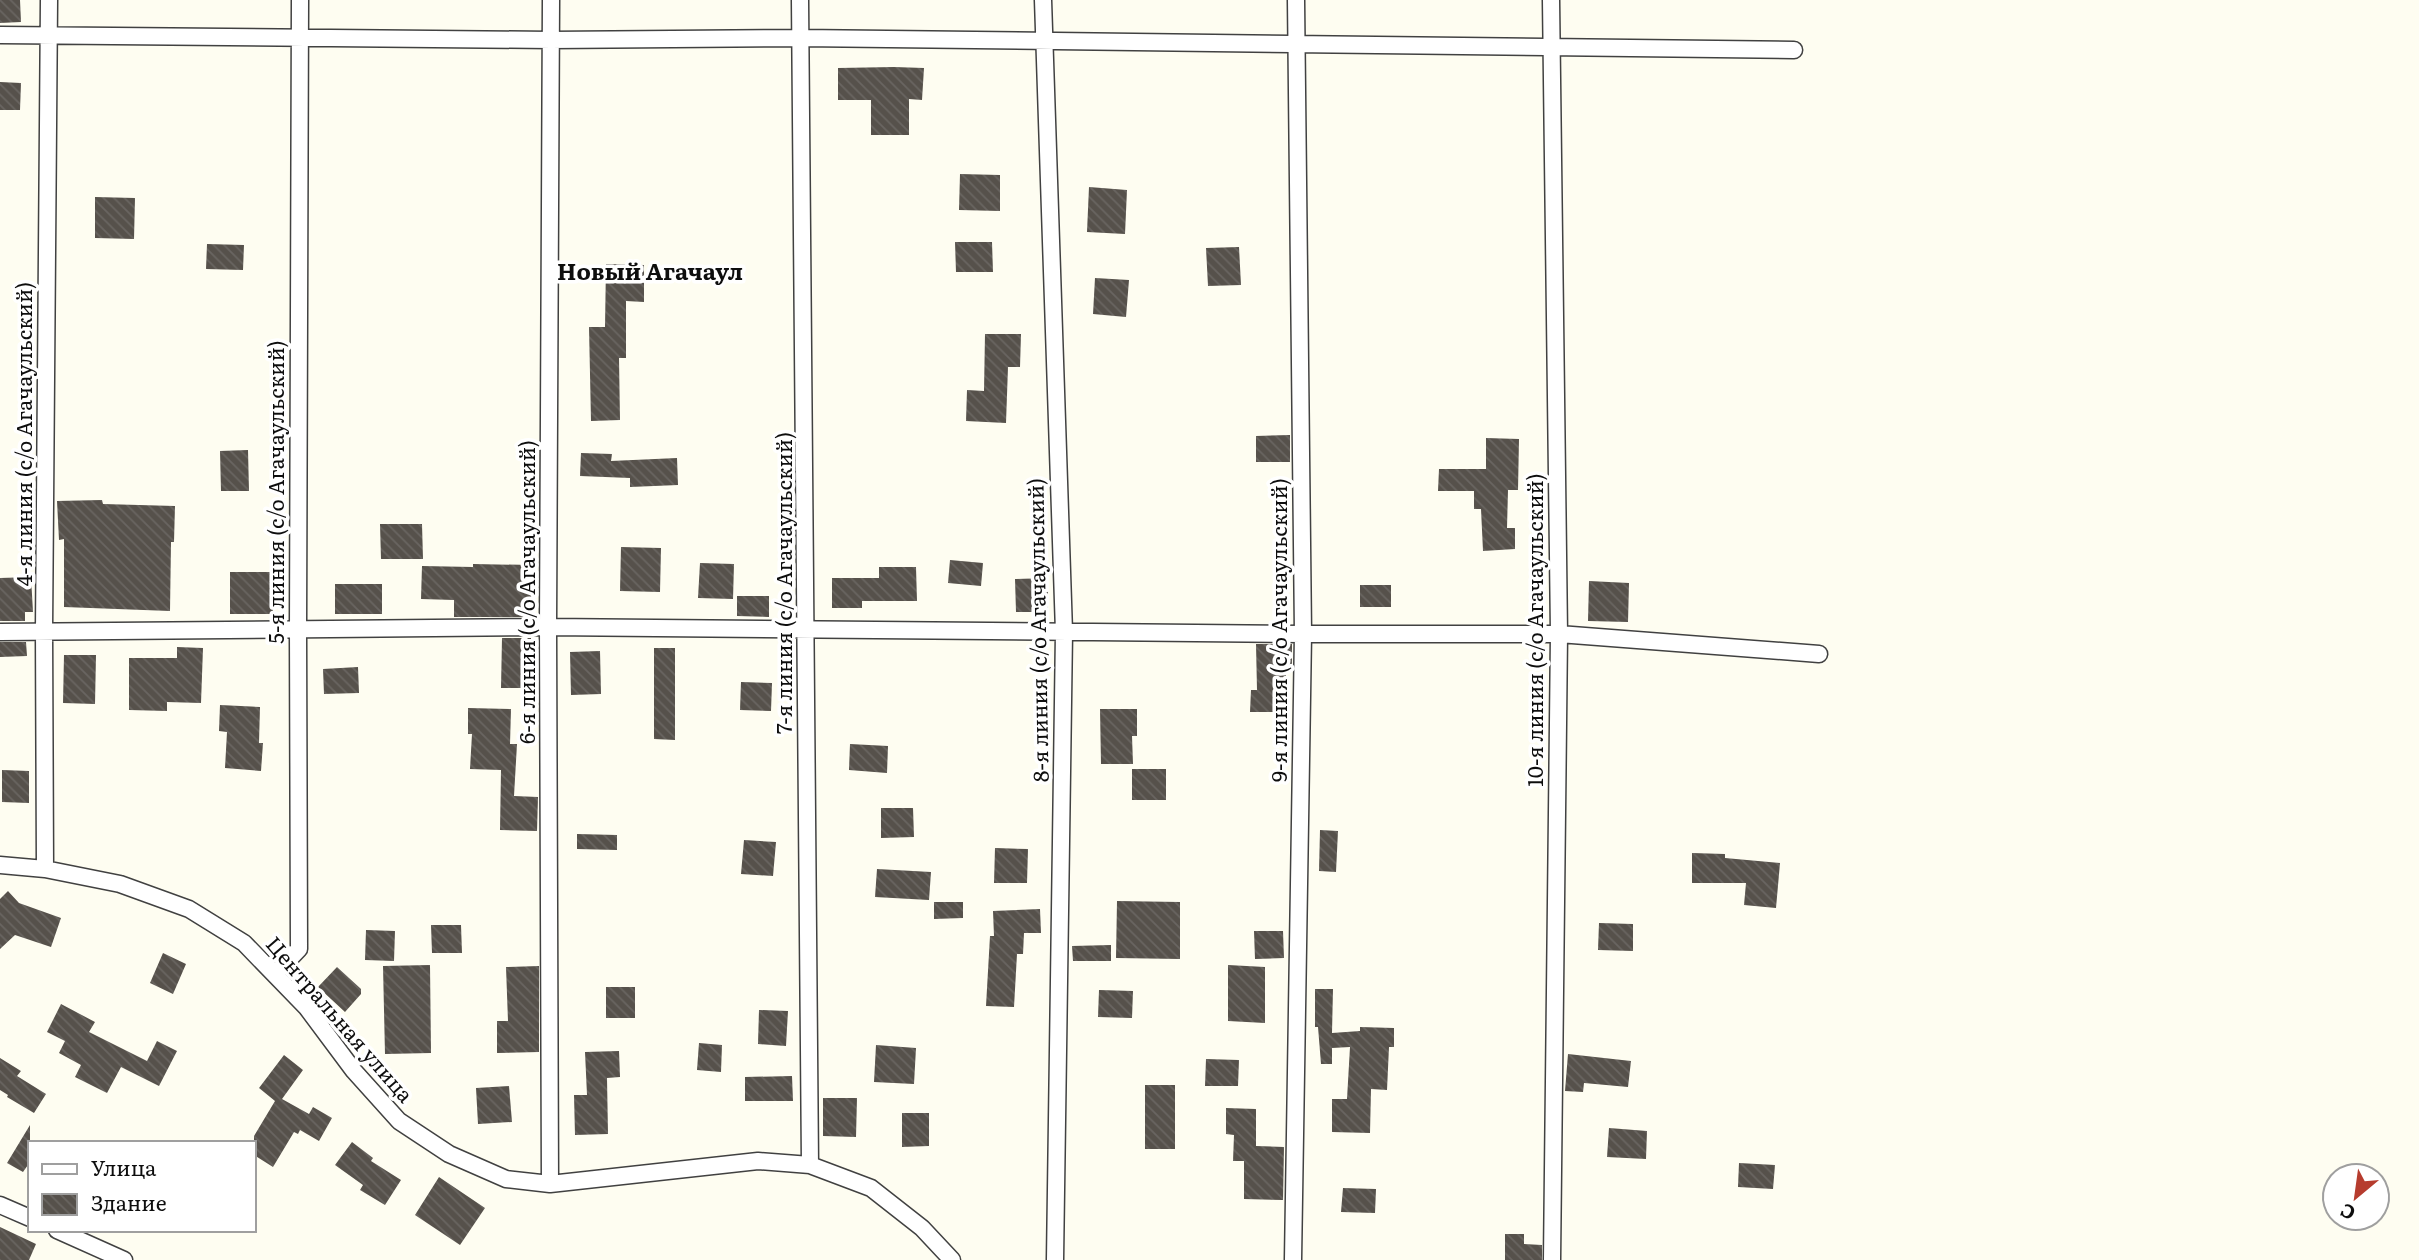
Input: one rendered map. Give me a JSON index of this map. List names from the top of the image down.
{
  "streets": {
    "street": [
      "4-я линия (с/о Агачаульский)",
      "5-я линия (с/о Агачаульский)",
      "7-я линия (с/о Агачаульский)",
      "6-я линия (с/о Агачаульский)",
      "8-я линия (с/о Агачаульский)",
      "9-я линия (с/о Агачаульский)",
      "10-я линия (с/о Агачаульский)",
      "Центральная улица"
    ]
  },
  "crossings": [
    ["4-я линия (с/о Агачаульский)", "Центральная улица"],
    ["5-я линия (с/о Агачаульский)", "Центральная улица"],
    ["7-я линия (с/о Агачаульский)", "Центральная улица"],
    ["6-я линия (с/о Агачаульский)", "Центральная улица"]
  ],
  "districts": ["Новый Агачаул"],
  "legend": ["Улица", "Здание"],
  "north": "bottom left"
}
